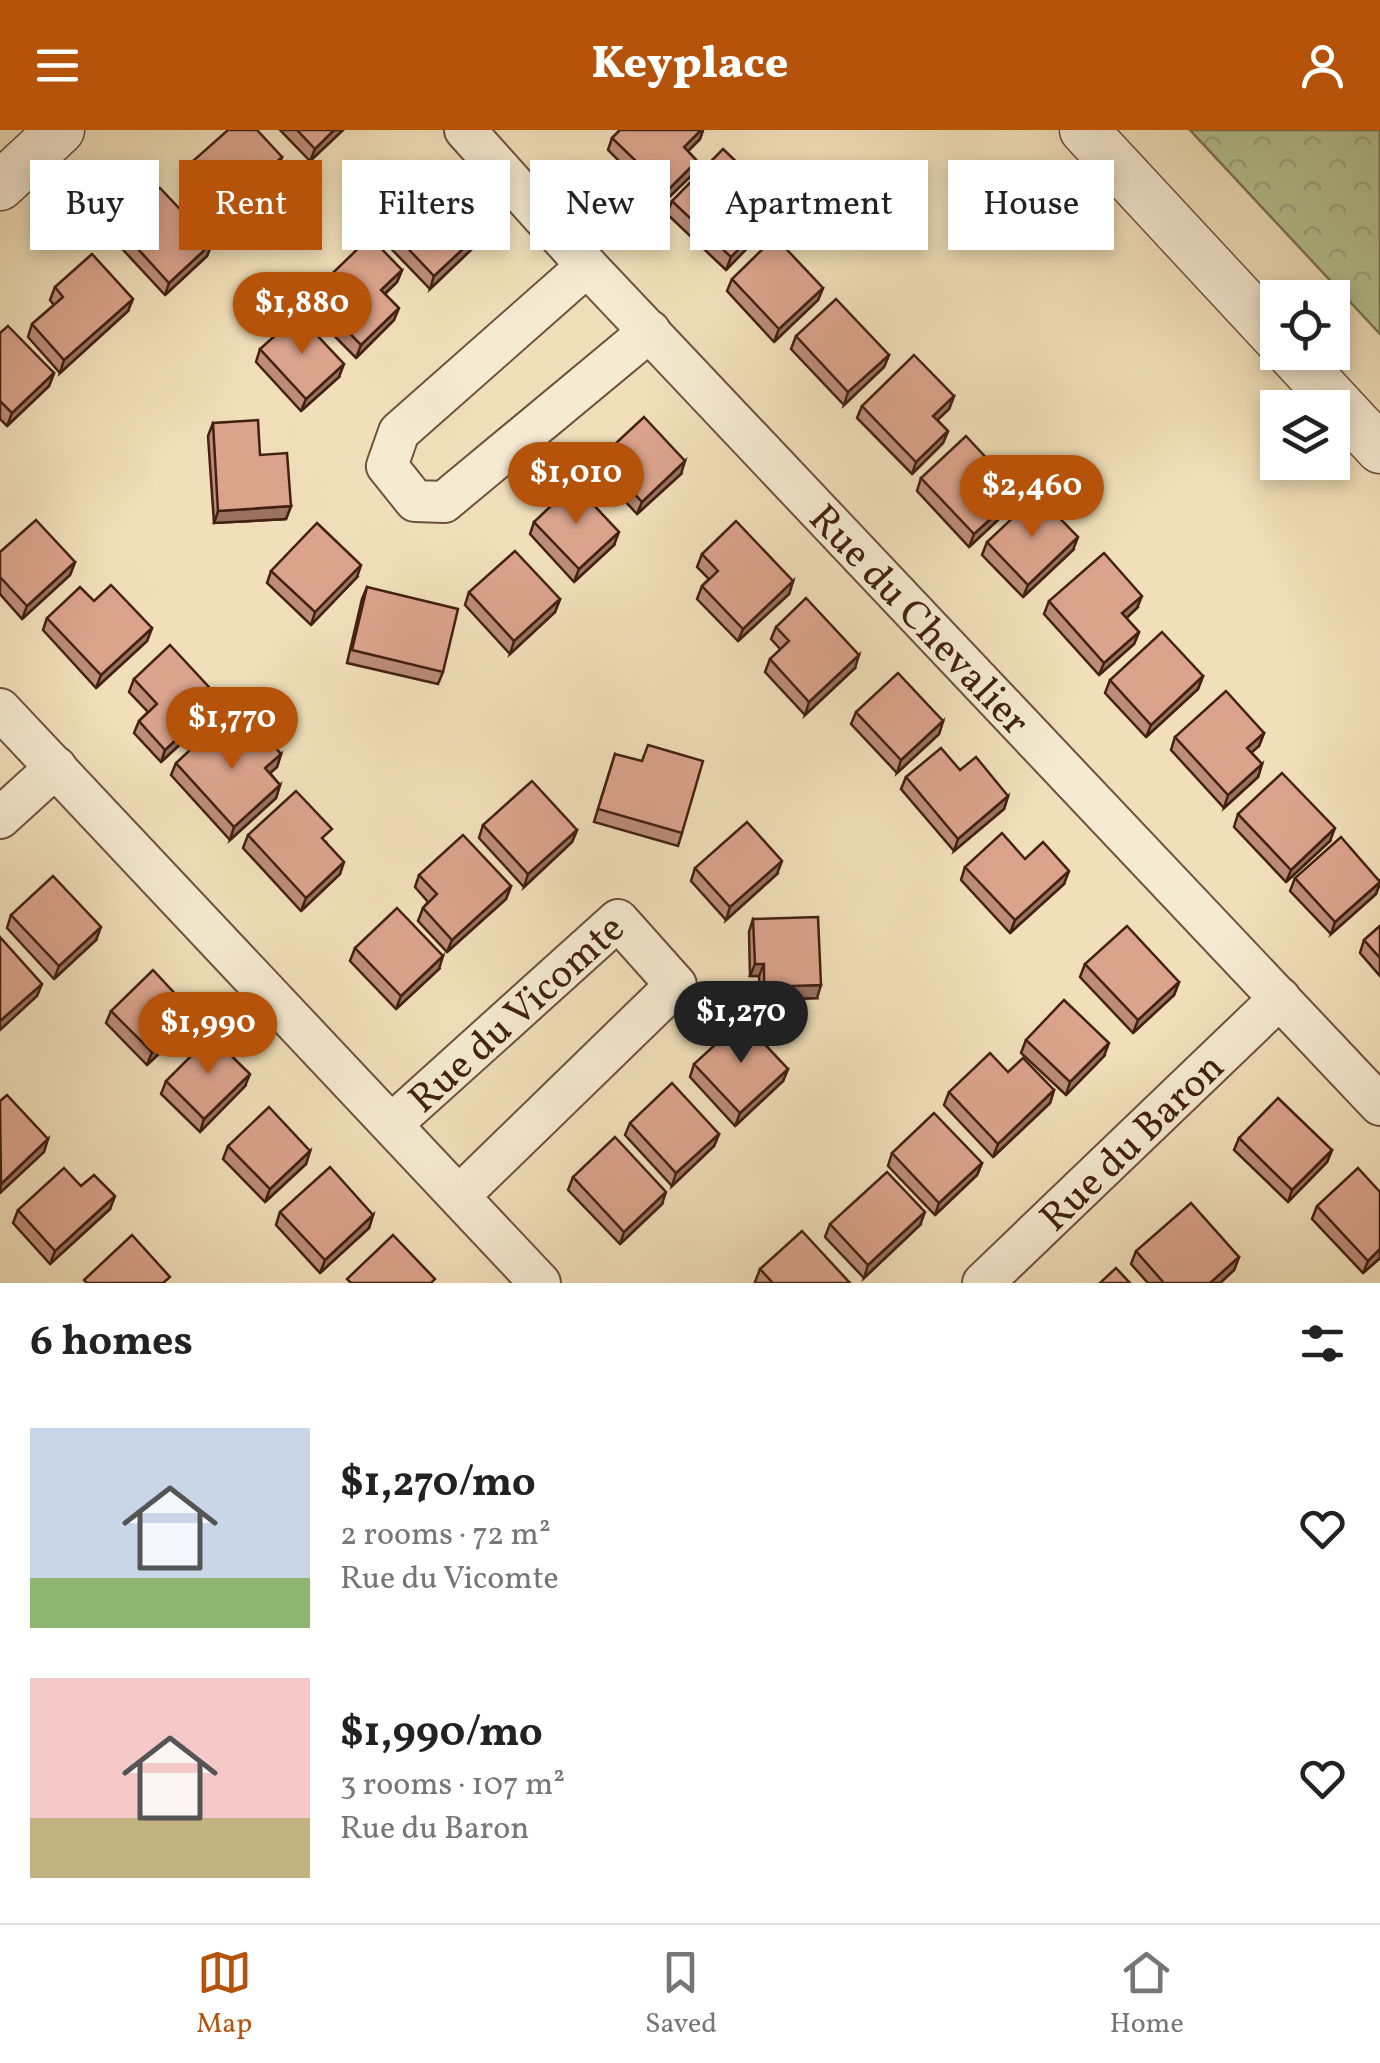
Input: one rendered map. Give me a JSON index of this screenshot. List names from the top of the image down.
{
  "streets": {
    "street": ["Rue du Chevalier", "Rue du Vicomte", "Rue du Baron"]
  },
  "crossings": [
    ["Rue du Chevalier", "Rue du Baron"]
  ],
  "page": {
    "header": "Keyplace",
    "chip": [
      "Buy",
      "Rent",
      "Filters",
      "New",
      "Apartment",
      "House"
    ],
    "price": [
      "$1,880",
      "$1,010",
      "$2,460",
      "$1,770",
      "$1,270",
      "$1,990"
    ],
    "heading": "6 homes",
    "list": [
      {
        "name": "$1,270/mo",
        "note": "2 rooms · 72 m² · Rue du Vicomte"
      },
      {
        "name": "$1,990/mo",
        "note": "3 rooms · 107 m² · Rue du Baron"
      }
    ],
    "tabs": ["Map", "Saved", "Home"]
  }
}
